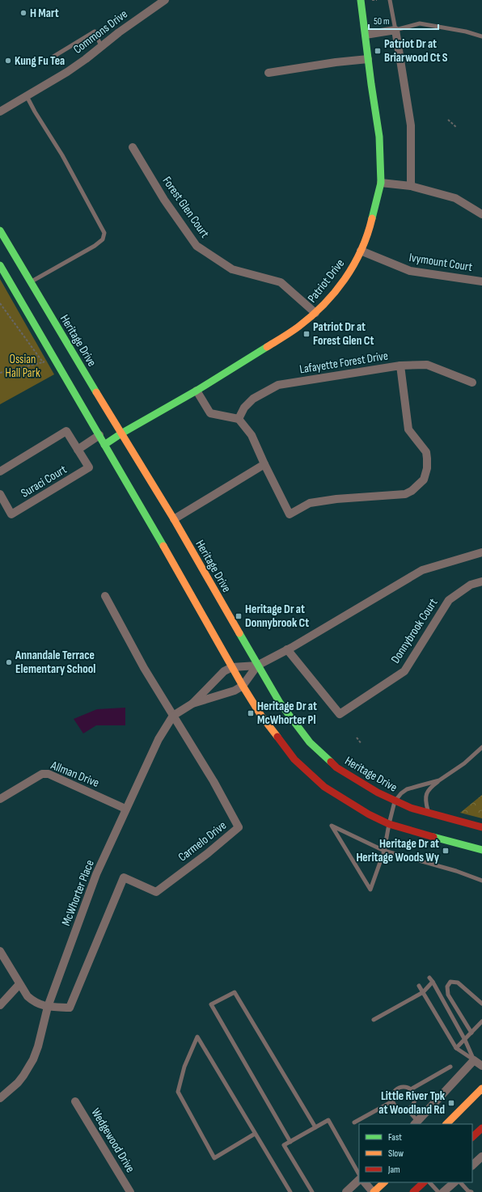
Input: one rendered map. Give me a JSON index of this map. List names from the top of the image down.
{
  "streets": {
    "street": [
      "Commons Drive",
      "Forest Glen Court",
      "Ivymount Court",
      "Patriot Drive",
      "Heritage Drive",
      "Lafayette Forest Drive",
      "Suraci Court",
      "Donnybrook Court",
      "Allman Drive",
      "Carmelo Drive",
      "McWhorter Place",
      "Wedgewood Drive"
    ]
  },
  "crossings": [
    ["Forest Glen Court", "Patriot Drive"],
    ["Ivymount Court", "Patriot Drive"],
    ["Patriot Drive", "Heritage Drive"],
    ["Heritage Drive", "McWhorter Place"],
    ["Allman Drive", "McWhorter Place"],
    ["Carmelo Drive", "McWhorter Place"]
  ],
  "parks": ["Ossian Hall Park"],
  "places": {
    "other": ["H Mart", "Kung Fu Tea", "Annandale Terrace Elementary School"],
    "transit": [
      "Patriot Dr at Briarwood Ct S",
      "Patriot Dr at Forest Glen Ct",
      "Heritage Dr at Donnybrook Ct",
      "Heritage Dr at McWhorter Pl",
      "Heritage Dr at Heritage Woods Wy",
      "Little River Tpk at Woodland Rd"
    ]
  },
  "legend": ["Fast", "Slow", "Jam"],
  "scale_bar": "50 m"
}
